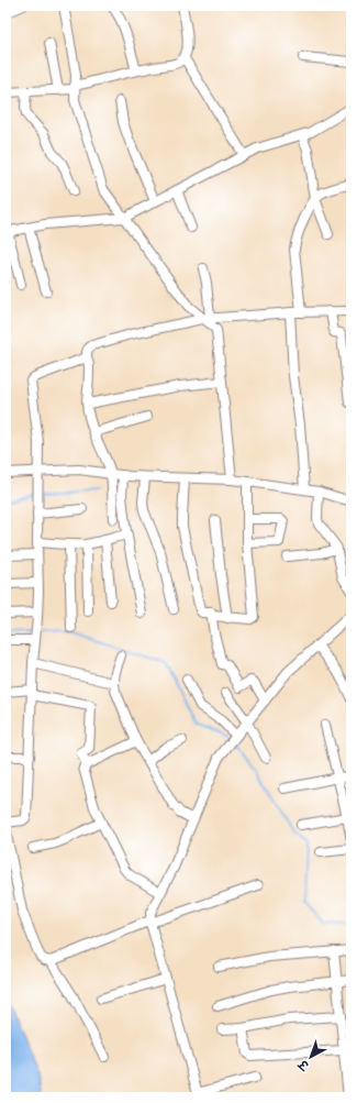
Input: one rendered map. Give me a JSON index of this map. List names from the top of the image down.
{
  "north": "bottom left"
}
